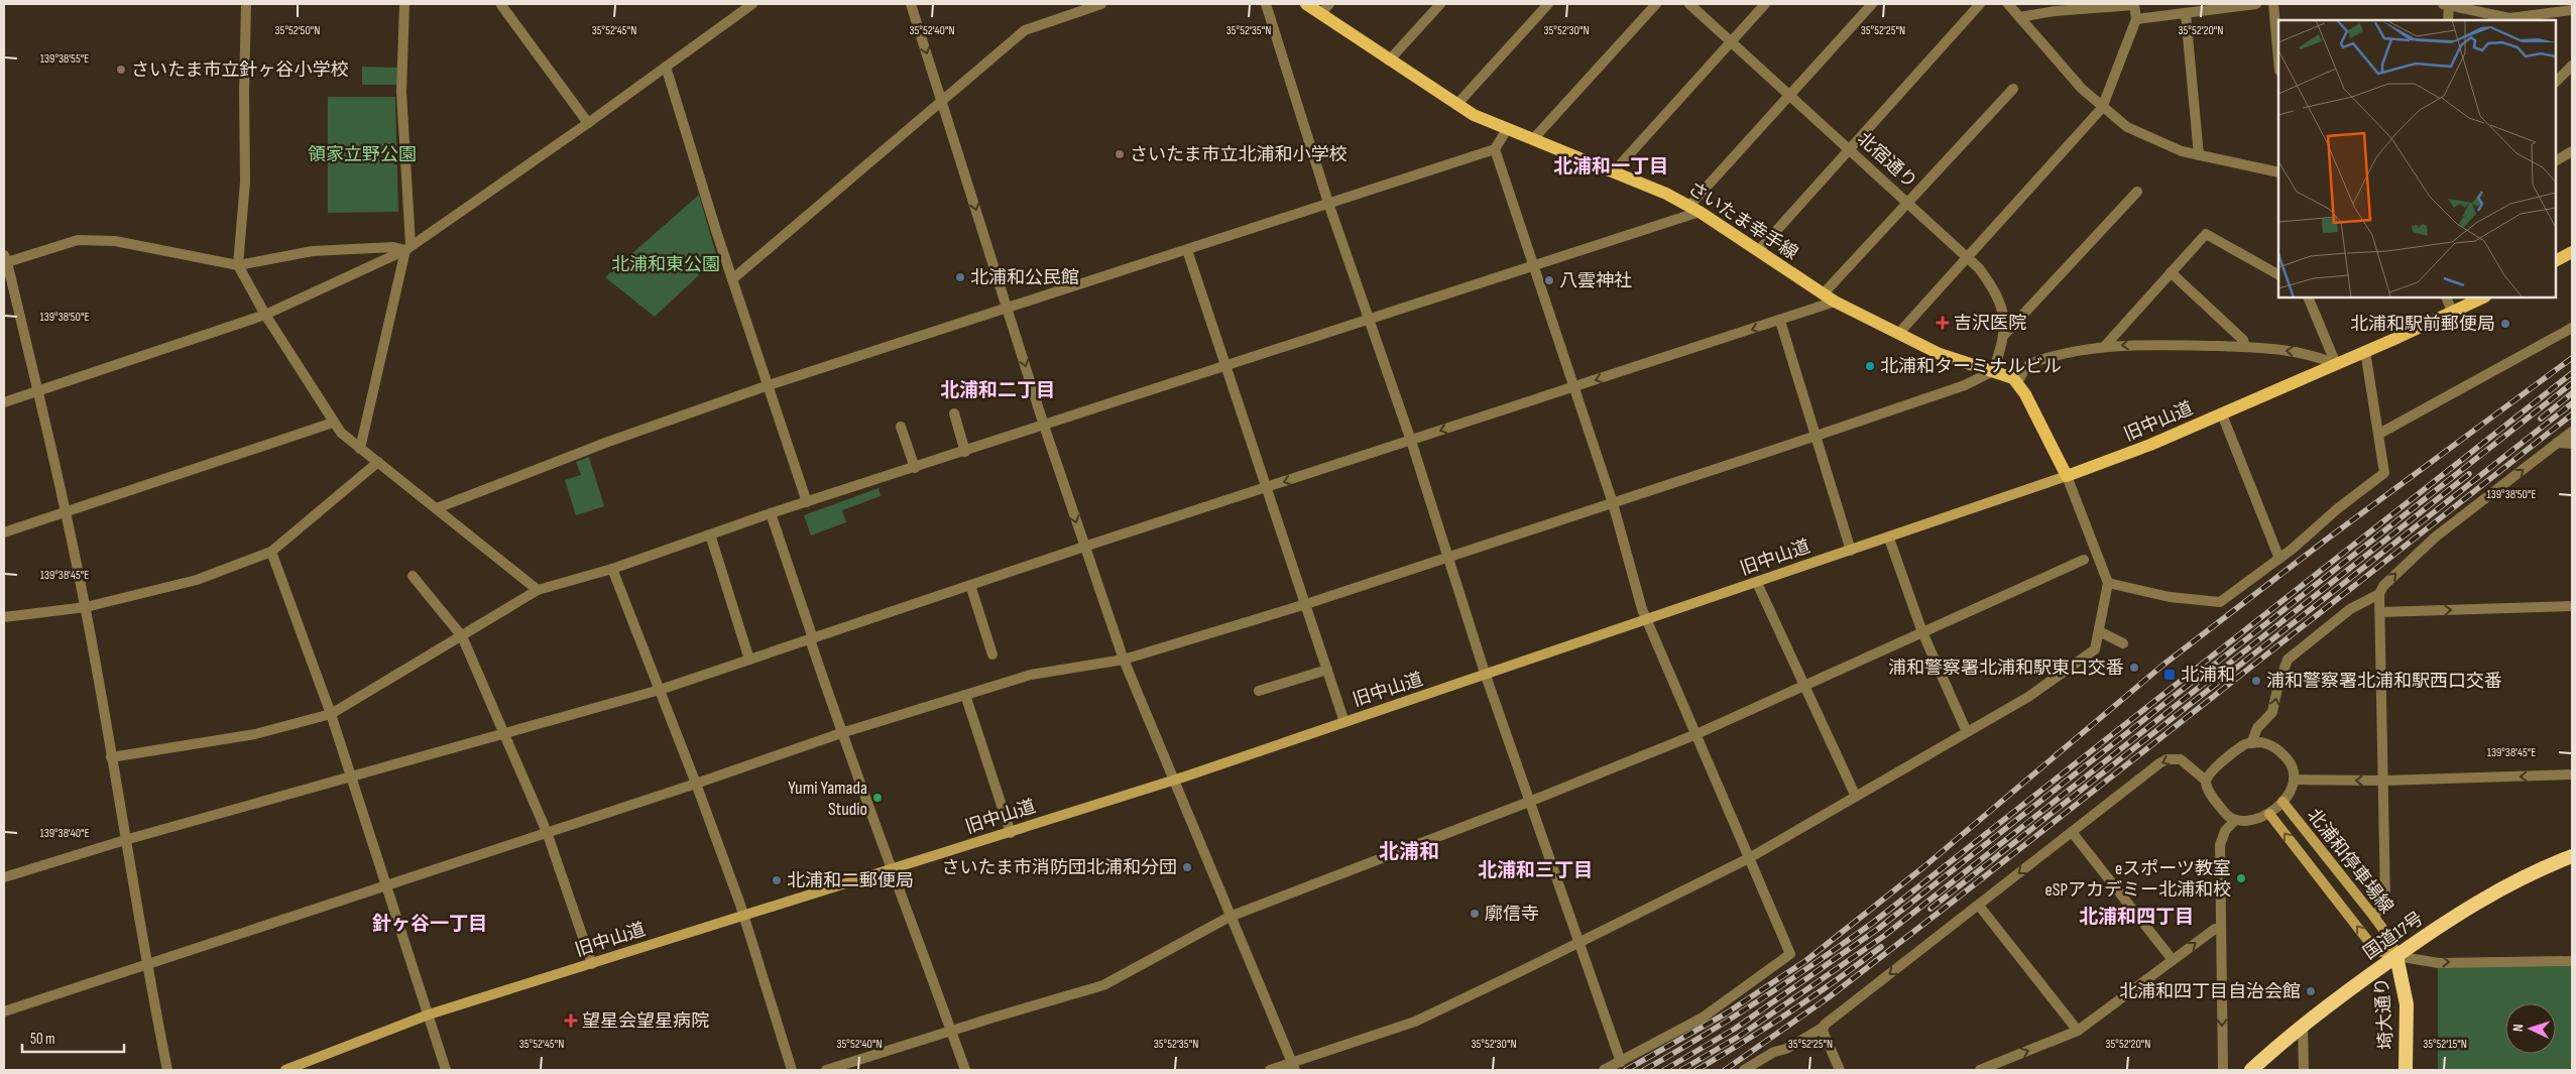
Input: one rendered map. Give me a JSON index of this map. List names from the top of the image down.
{
  "streets": {
    "highway": ["国道17号", "埼大通り"],
    "main road": ["さいたま幸手線", "旧中山道", "北浦和停車場線"],
    "street": ["北宿通り"]
  },
  "crossings": [
    ["北宿通り", "さいたま幸手線"],
    ["北浦和停車場線", "国道17号"],
    ["北浦和停車場線", "埼大通り"],
    ["国道17号", "埼大通り"]
  ],
  "districts": [
    "北浦和一丁目",
    "北浦和二丁目",
    "北浦和",
    "北浦和三丁目",
    "北浦和四丁目",
    "針ヶ谷一丁目"
  ],
  "parks": ["領家立野公園", "北浦和東公園"],
  "places": {
    "other": [
      "さいたま市立針ヶ谷小学校",
      "さいたま市立北浦和小学校",
      "北浦和公民館",
      "八雲神社",
      "北浦和駅前郵便局",
      "北浦和ターミナルビル",
      "浦和警察署北浦和駅東口交番",
      "浦和警察署北浦和駅西口交番",
      "Yumi Yamada Studio",
      "さいたま市消防団北浦和分団",
      "eスポーツ教室 eSPアカデミー北浦和校",
      "北浦和二郵便局",
      "廓信寺",
      "北浦和四丁目自治会館"
    ],
    "health": ["吉沢医院", "望星会望星病院"],
    "transit": ["北浦和"]
  },
  "scale_bar": "50 m",
  "north": "left",
  "coordinates": [
    "35°52'50\"N",
    "35°52'45\"N",
    "35°52'40\"N",
    "35°52'35\"N",
    "35°52'30\"N",
    "35°52'25\"N",
    "35°52'20\"N",
    "139°38'55\"E",
    "139°38'50\"E",
    "139°38'45\"E",
    "139°38'40\"E",
    "35°52'15\"N"
  ]
}
